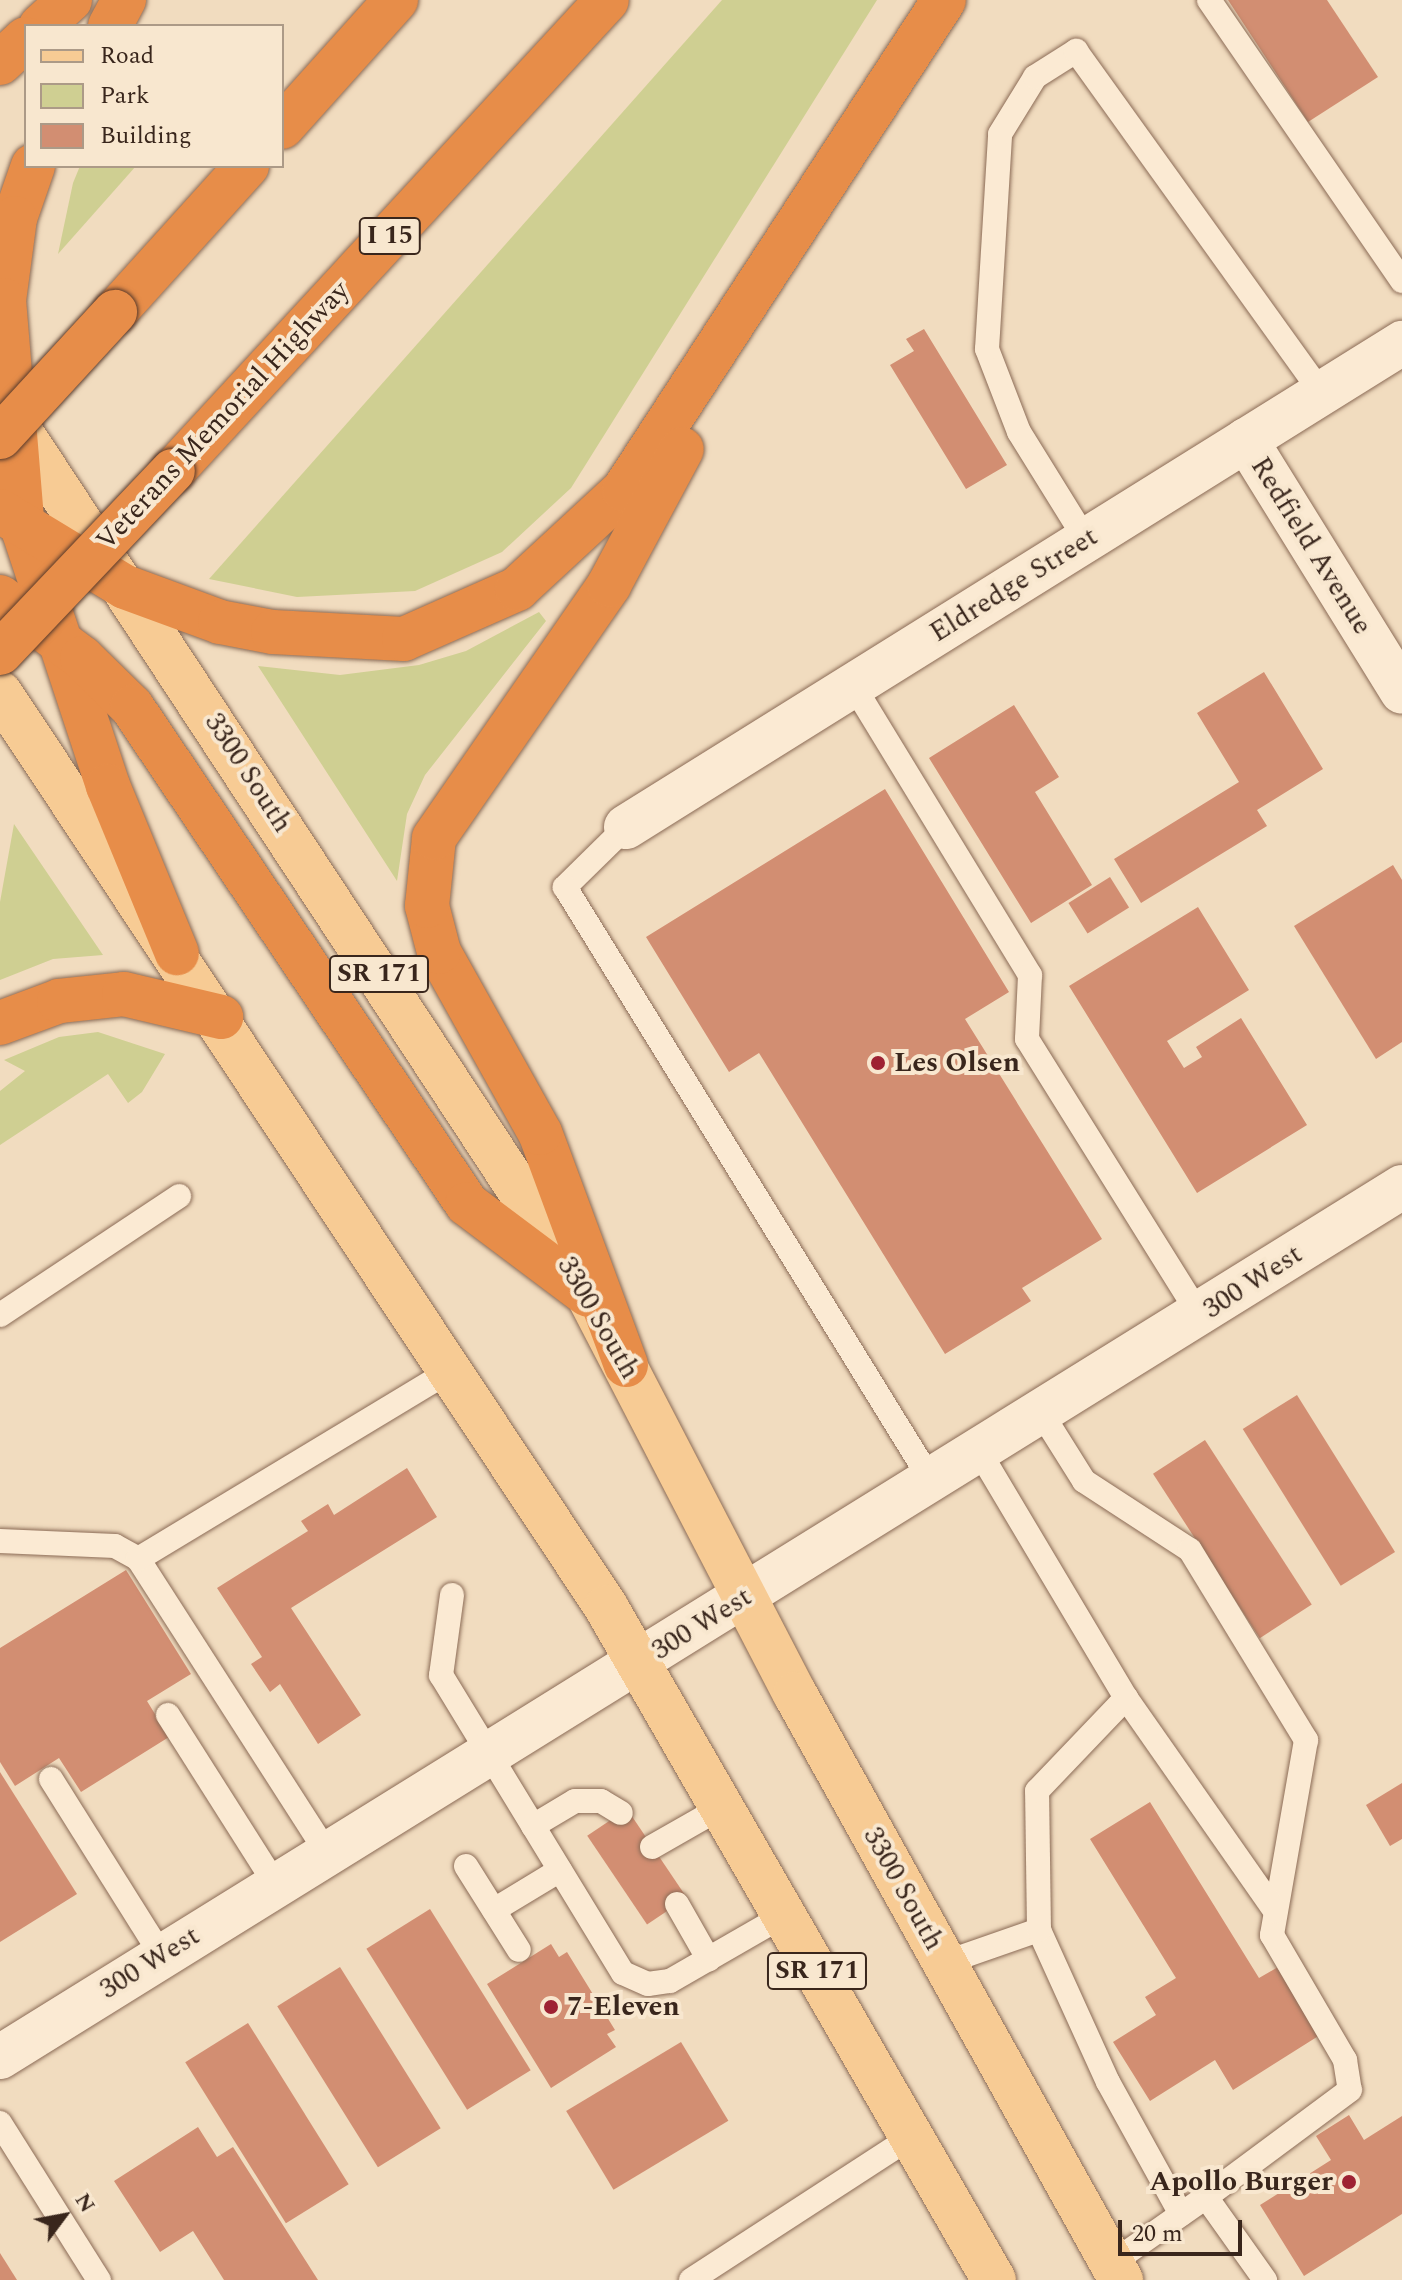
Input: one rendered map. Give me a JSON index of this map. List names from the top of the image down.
{
  "streets": {
    "highway": ["I 15", "Veterans Memorial Highway"],
    "main road": ["3300 South", "SR 171"],
    "street": ["Redfield Avenue", "Eldredge Street", "300 West"]
  },
  "crossings": [
    ["Redfield Avenue", "Eldredge Street"],
    ["3300 South", "300 West"],
    ["SR 171", "300 West"]
  ],
  "places": ["Les Olsen", "7-Eleven", "Apollo Burger"],
  "legend": ["Road", "Park", "Building"],
  "scale_bar": "20 m",
  "north": "top right"
}
